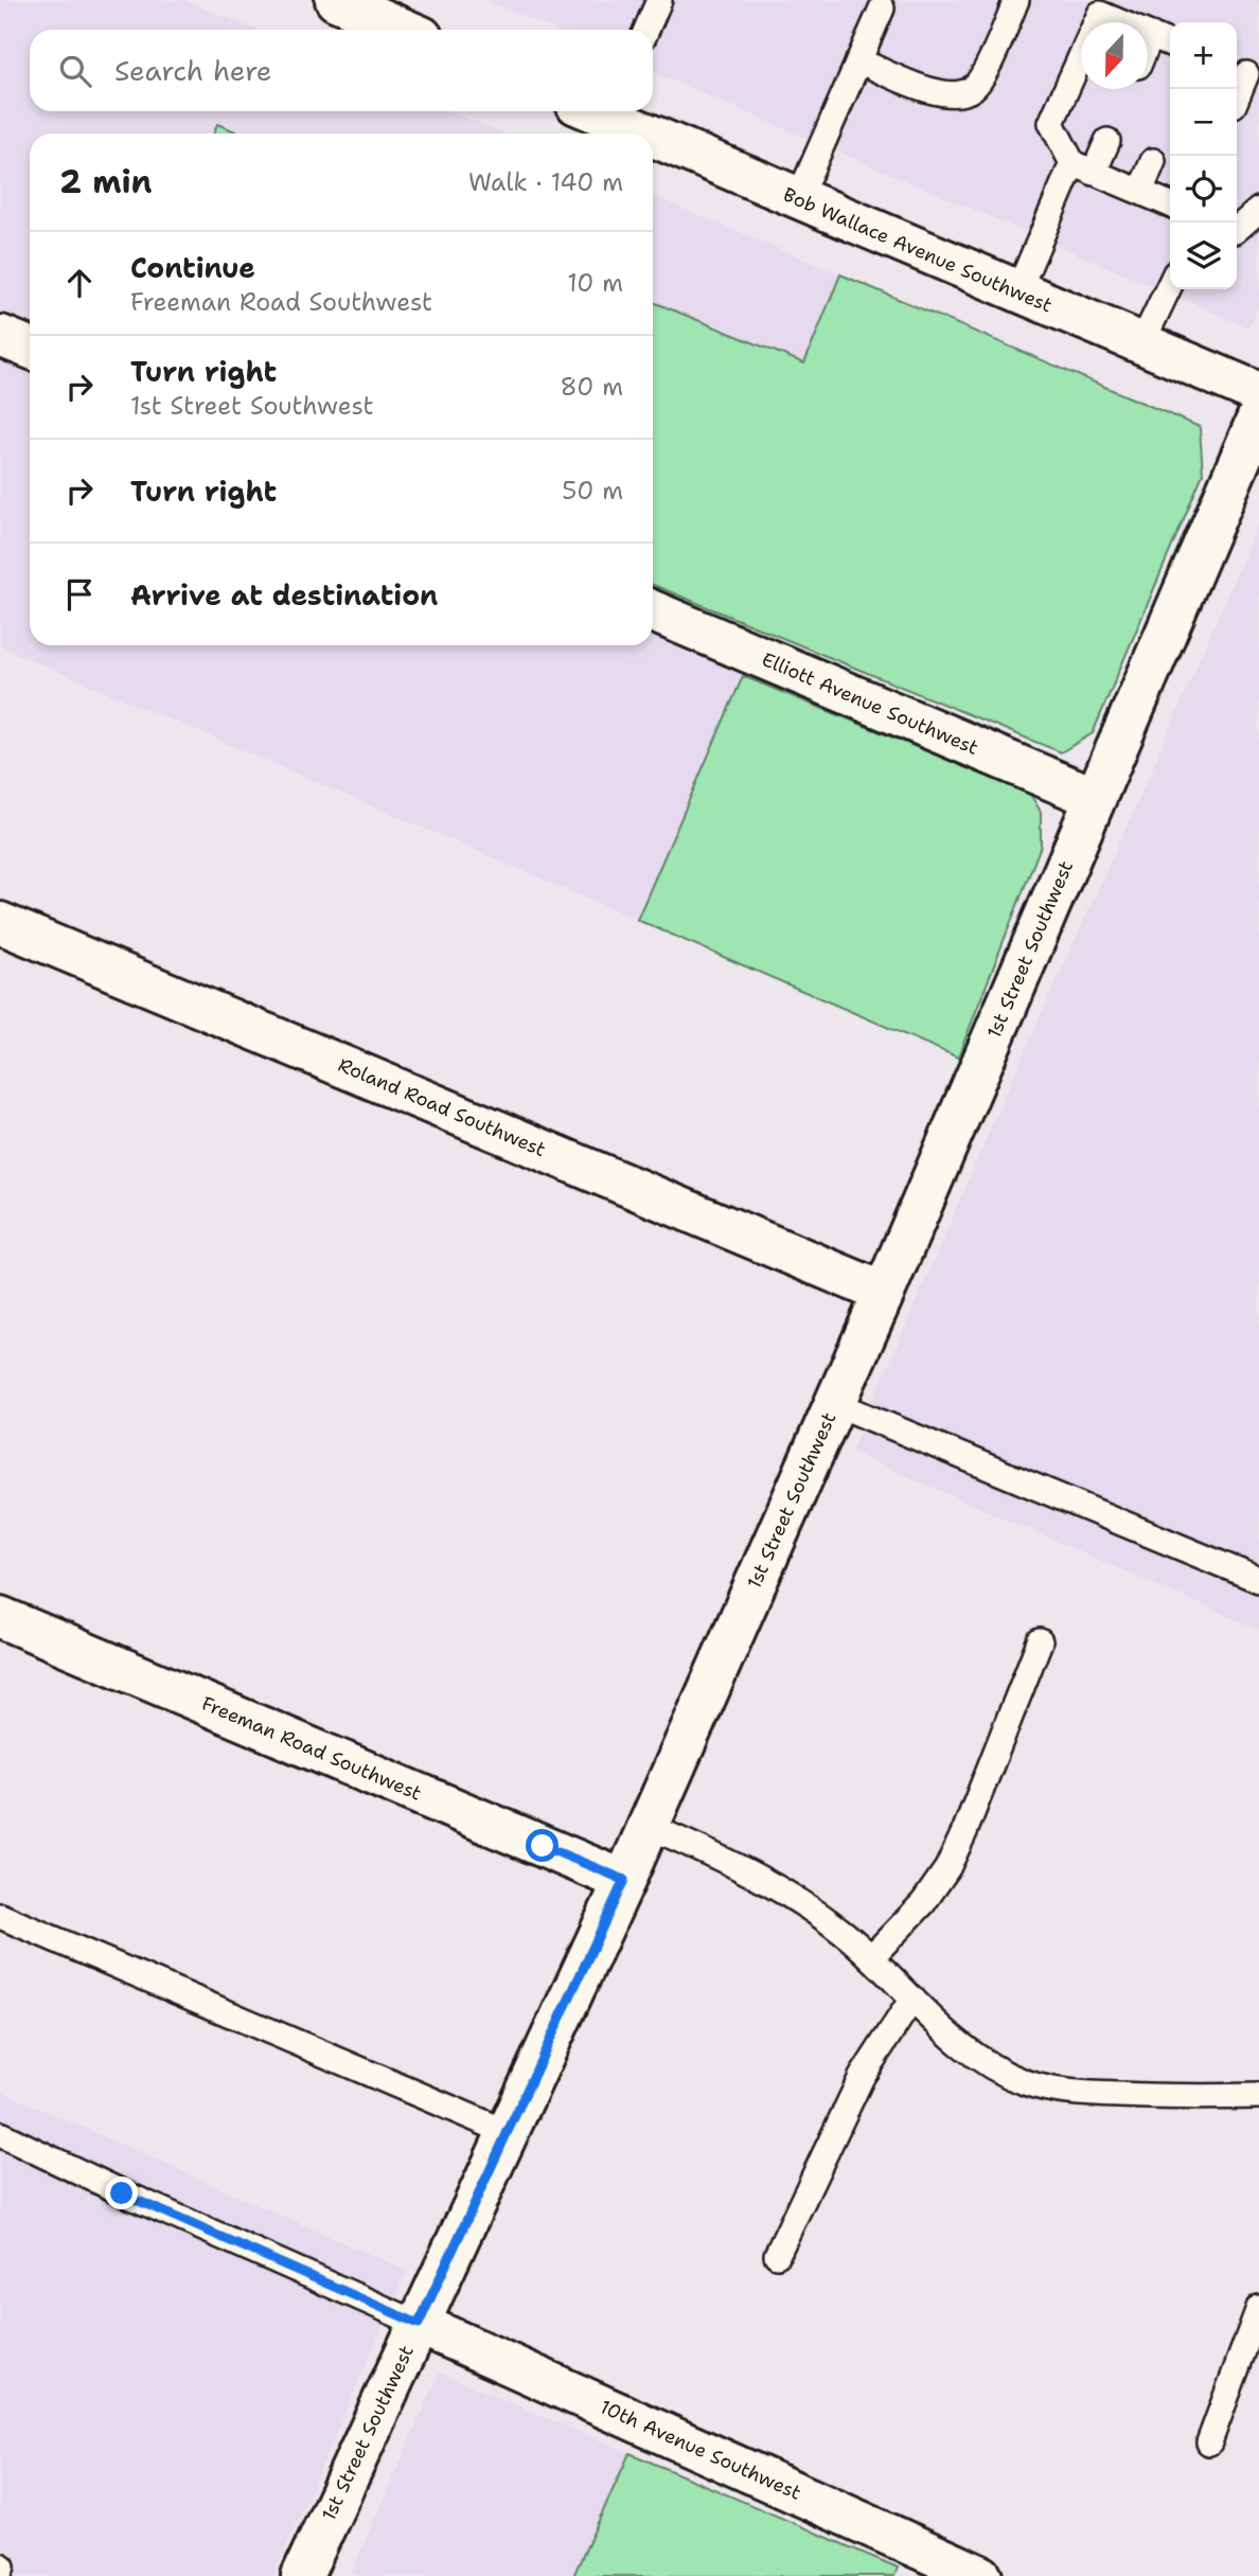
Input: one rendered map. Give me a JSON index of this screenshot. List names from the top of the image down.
{
  "streets": {
    "street": [
      "Bob Wallace Avenue Southwest",
      "Elliott Avenue Southwest",
      "1st Street Southwest",
      "Roland Road Southwest",
      "Freeman Road Southwest",
      "10th Avenue Southwest"
    ]
  },
  "crossings": [
    ["Elliott Avenue Southwest", "1st Street Southwest"],
    ["1st Street Southwest", "Roland Road Southwest"],
    ["1st Street Southwest", "Freeman Road Southwest"],
    ["1st Street Southwest", "10th Avenue Southwest"]
  ],
  "north": "bottom",
  "page": {
    "map_buttons": ["+", "−"],
    "search": "Search here",
    "heading": ["2 min", "Walk · 140 m"],
    "list": [
      ["Continue", "Freeman Road Southwest", "10 m"],
      ["Turn right", "1st Street Southwest", "80 m"],
      ["Turn right", "50 m"],
      "Arrive at destination"
    ]
  }
}
